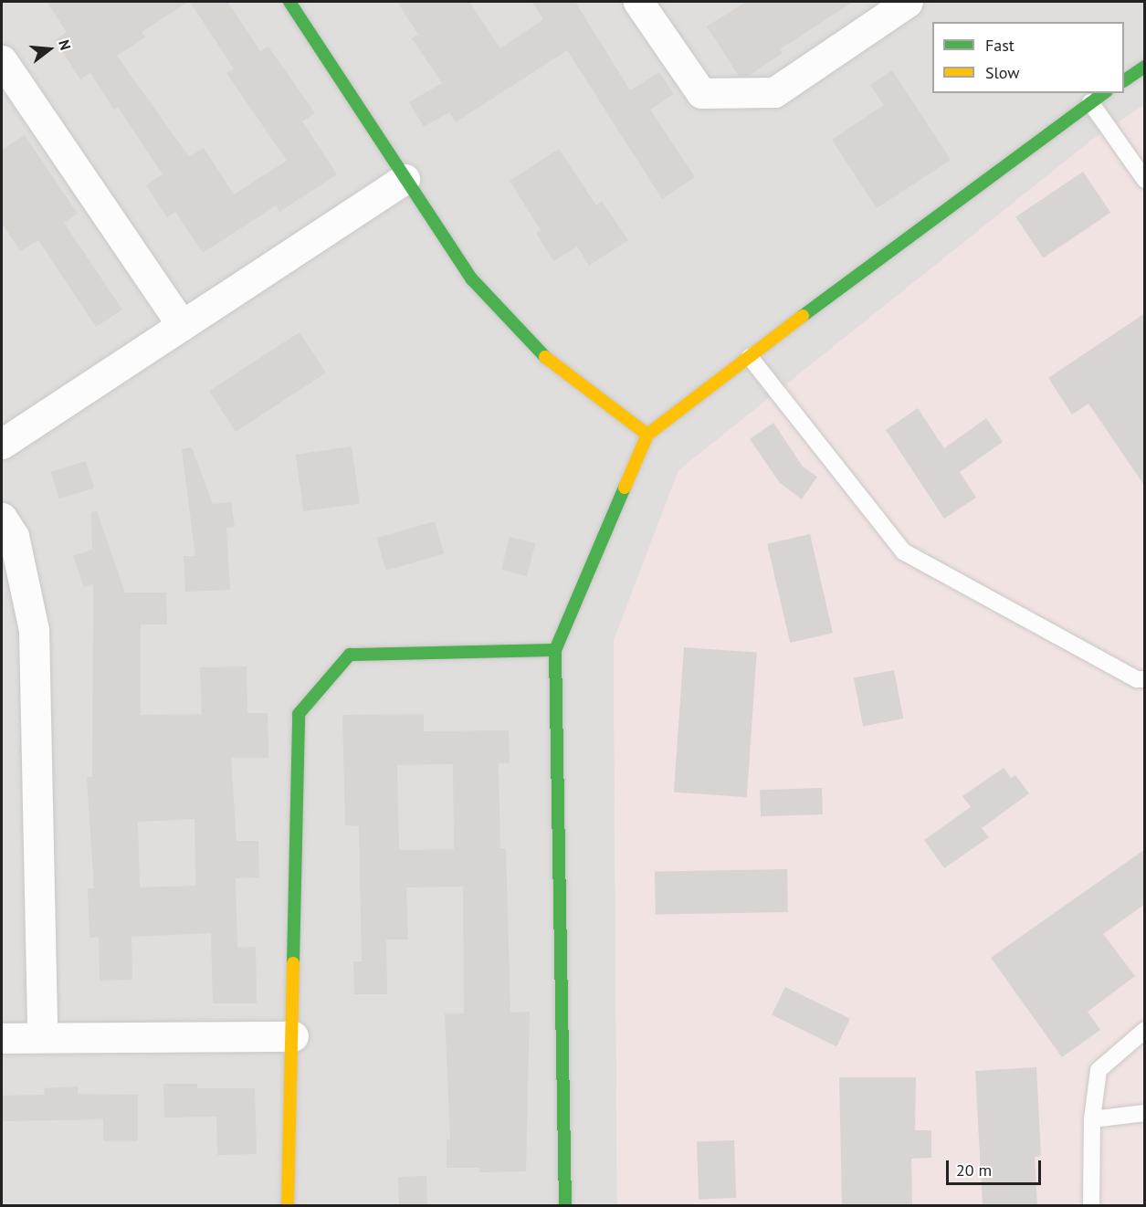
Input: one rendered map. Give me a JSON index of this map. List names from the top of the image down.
{
  "legend": ["Fast", "Slow"],
  "scale_bar": "20 m",
  "north": "right"
}
